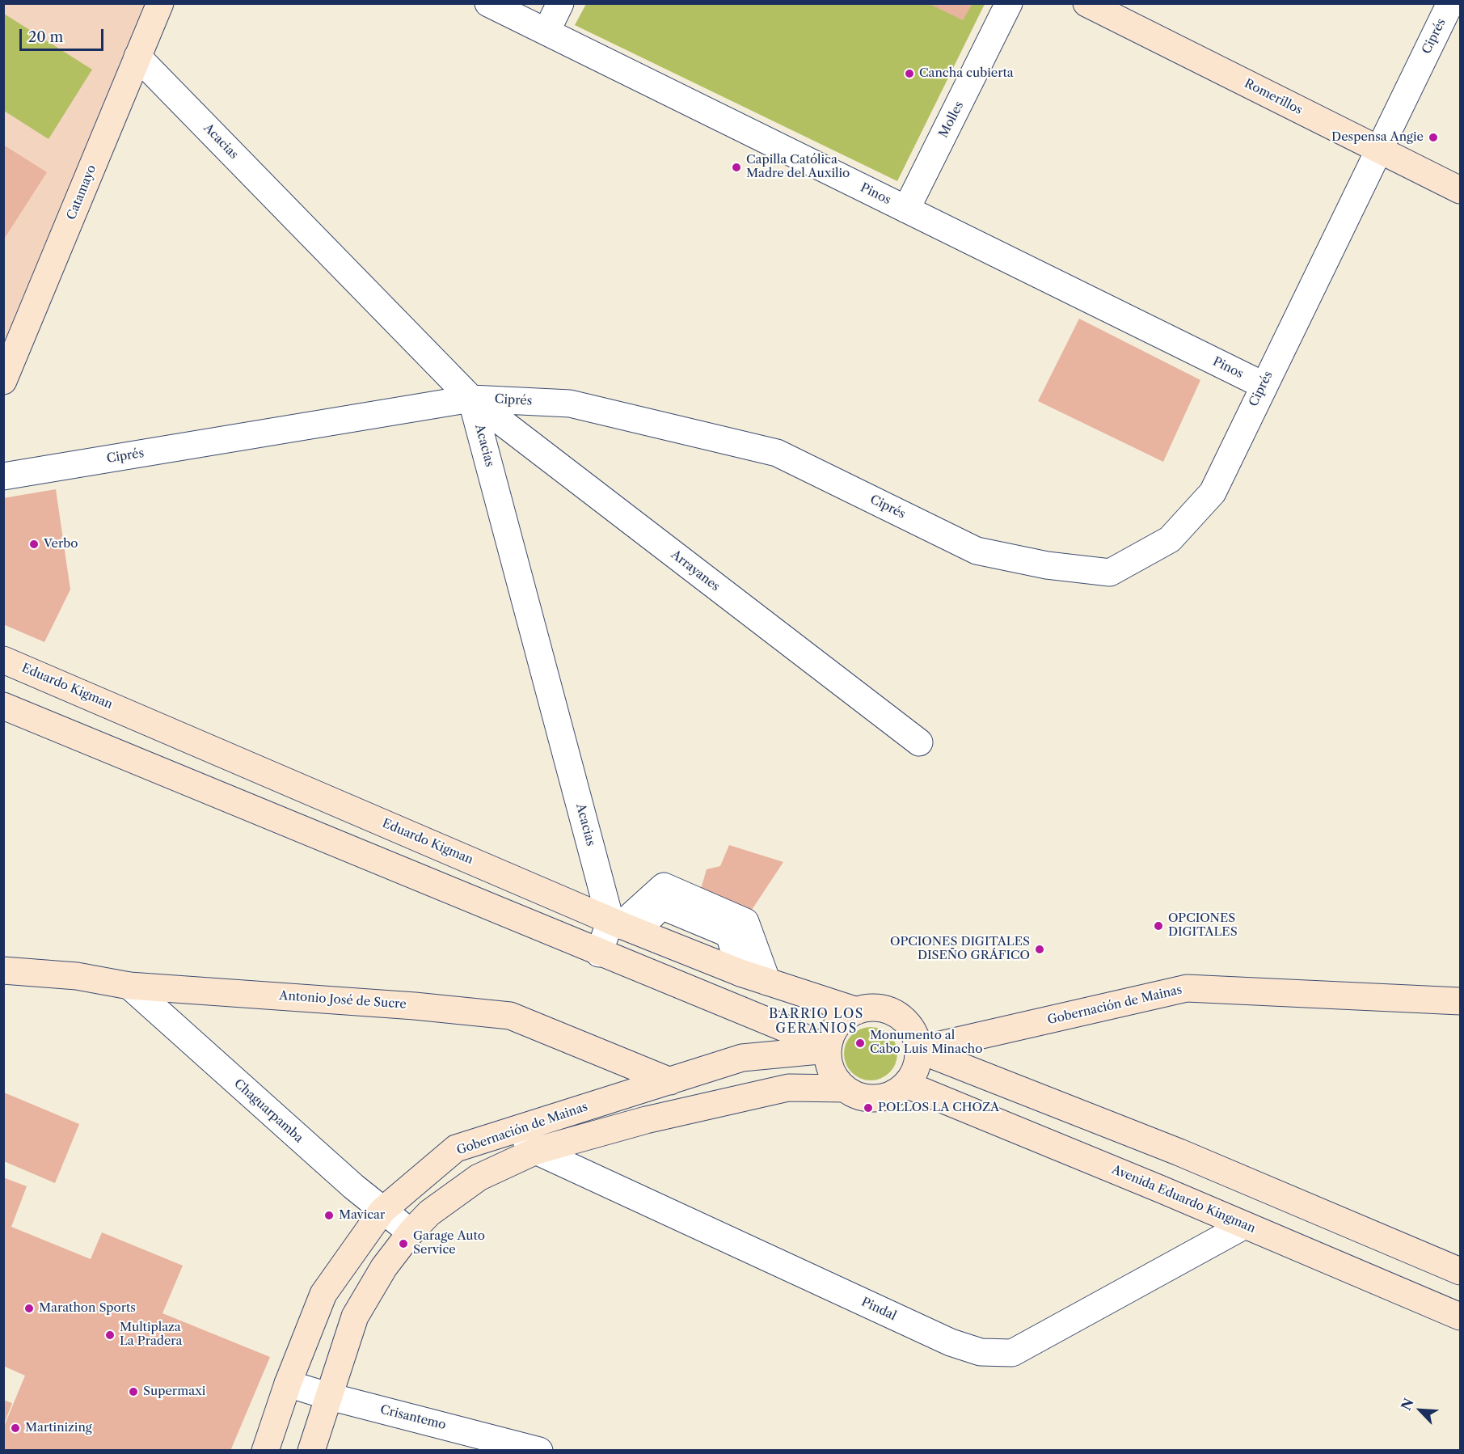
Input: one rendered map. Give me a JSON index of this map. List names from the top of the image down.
{
  "streets": {
    "street": [
      "Ciprés",
      "Romerillos",
      "Molles",
      "Acacias",
      "Catamayo",
      "Pinos",
      "Arrayanes",
      "Eduardo Kigman",
      "Antonio José de Sucre",
      "Gobernación de Mainas",
      "Chaguarpamba",
      "Avenida Eduardo Kingman",
      "Pindal",
      "Crisantemo"
    ]
  },
  "crossings": [
    ["Ciprés", "Romerillos"],
    ["Ciprés", "Acacias"],
    ["Ciprés", "Pinos"],
    ["Ciprés", "Arrayanes"],
    ["Molles", "Pinos"],
    ["Acacias", "Catamayo"],
    ["Acacias", "Arrayanes"],
    ["Acacias", "Eduardo Kigman"],
    ["Eduardo Kigman", "Gobernación de Mainas"],
    ["Eduardo Kigman", "Avenida Eduardo Kingman"],
    ["Antonio José de Sucre", "Gobernación de Mainas"],
    ["Antonio José de Sucre", "Chaguarpamba"],
    ["Gobernación de Mainas", "Chaguarpamba"],
    ["Gobernación de Mainas", "Avenida Eduardo Kingman"],
    ["Gobernación de Mainas", "Pindal"],
    ["Gobernación de Mainas", "Crisantemo"],
    ["Avenida Eduardo Kingman", "Pindal"]
  ],
  "districts": ["BARRIO LOS GERANIOS"],
  "places": [
    "Cancha cubierta",
    "Despensa Angie",
    "Capilla Católica Madre del Auxilio",
    "Verbo",
    "OPCIONES DIGITALES",
    "OPCIONES DIGITALES DISEÑO GRÁFICO",
    "Monumento al Cabo Luis Minacho",
    "POLLOS LA CHOZA",
    "Mavicar",
    "Garage Auto Service",
    "Marathon Sports",
    "Multiplaza La Pradera",
    "Supermaxi",
    "Martinizing"
  ],
  "scale_bar": "20 m",
  "north": "top left"
}
